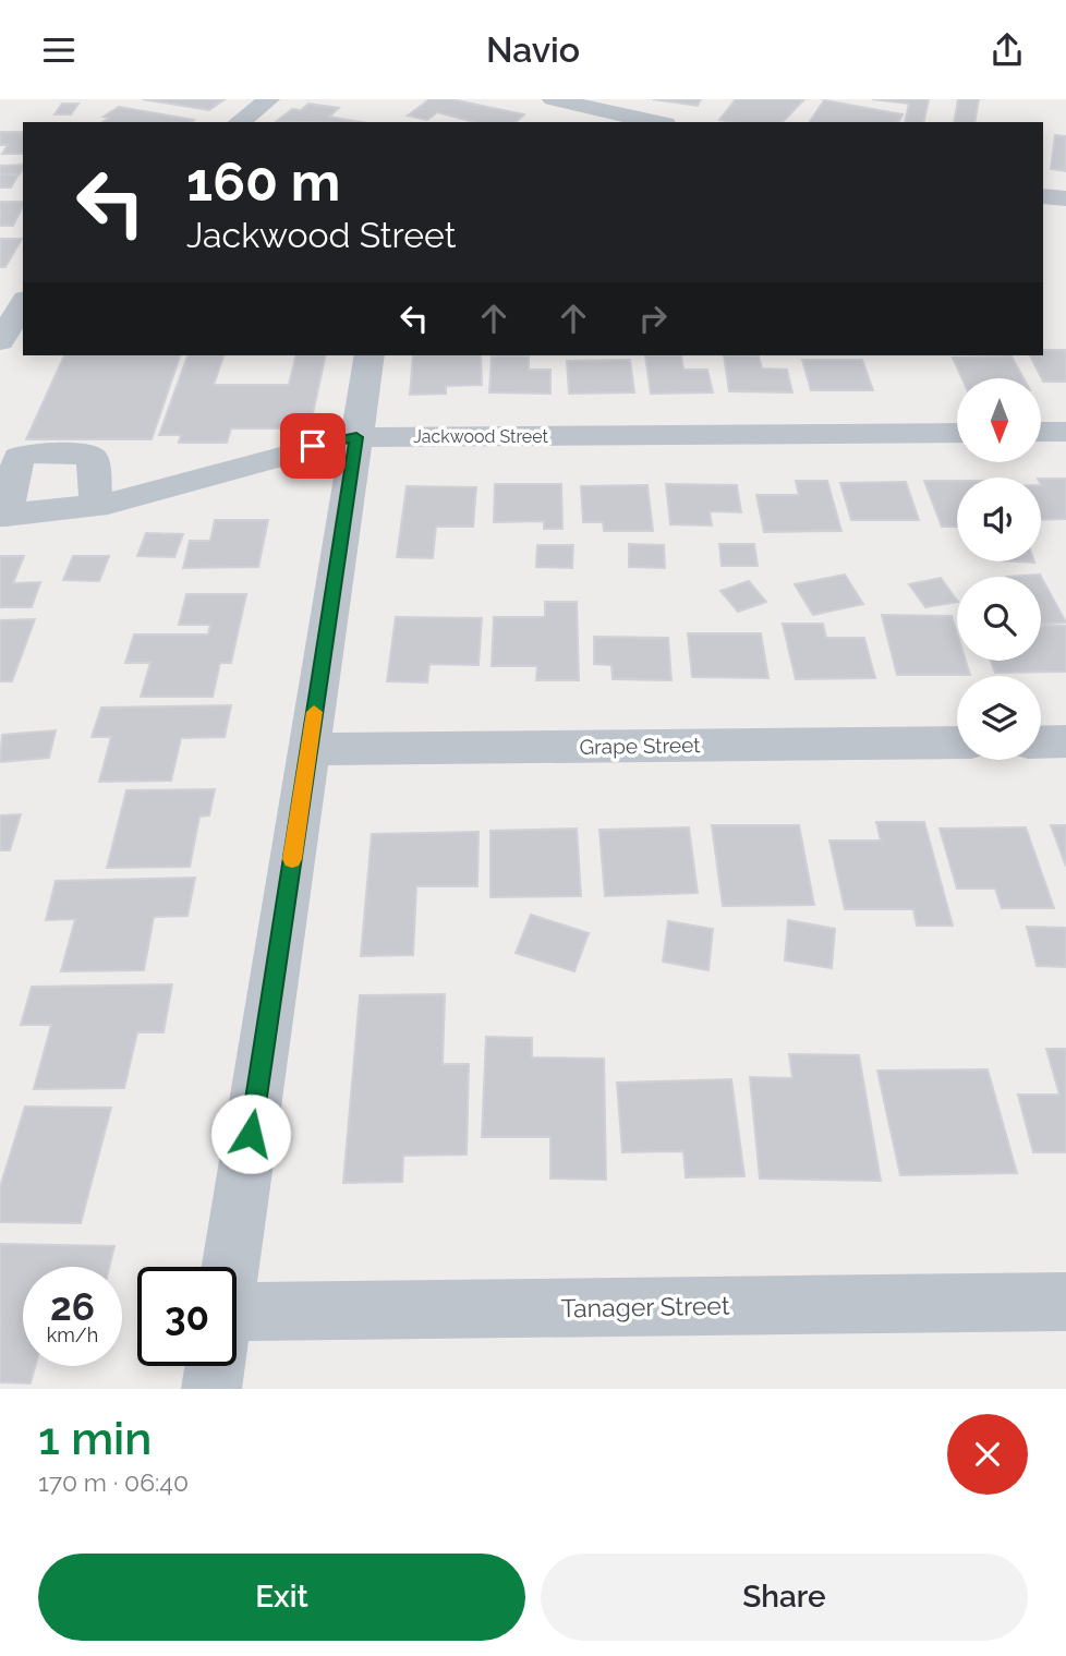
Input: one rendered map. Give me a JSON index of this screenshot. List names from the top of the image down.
{
  "streets": {
    "street": ["Jackwood Street", "Grape Street", "Tanager Street"]
  },
  "north": "bottom",
  "page": {
    "header": "Navio",
    "turn": ["160 m", "Jackwood Street"],
    "speed": "26 km/h",
    "limit": "30",
    "heading": ["1 min", "170 m · 06:40"],
    "buttons": ["Exit", "Share"]
  }
}
